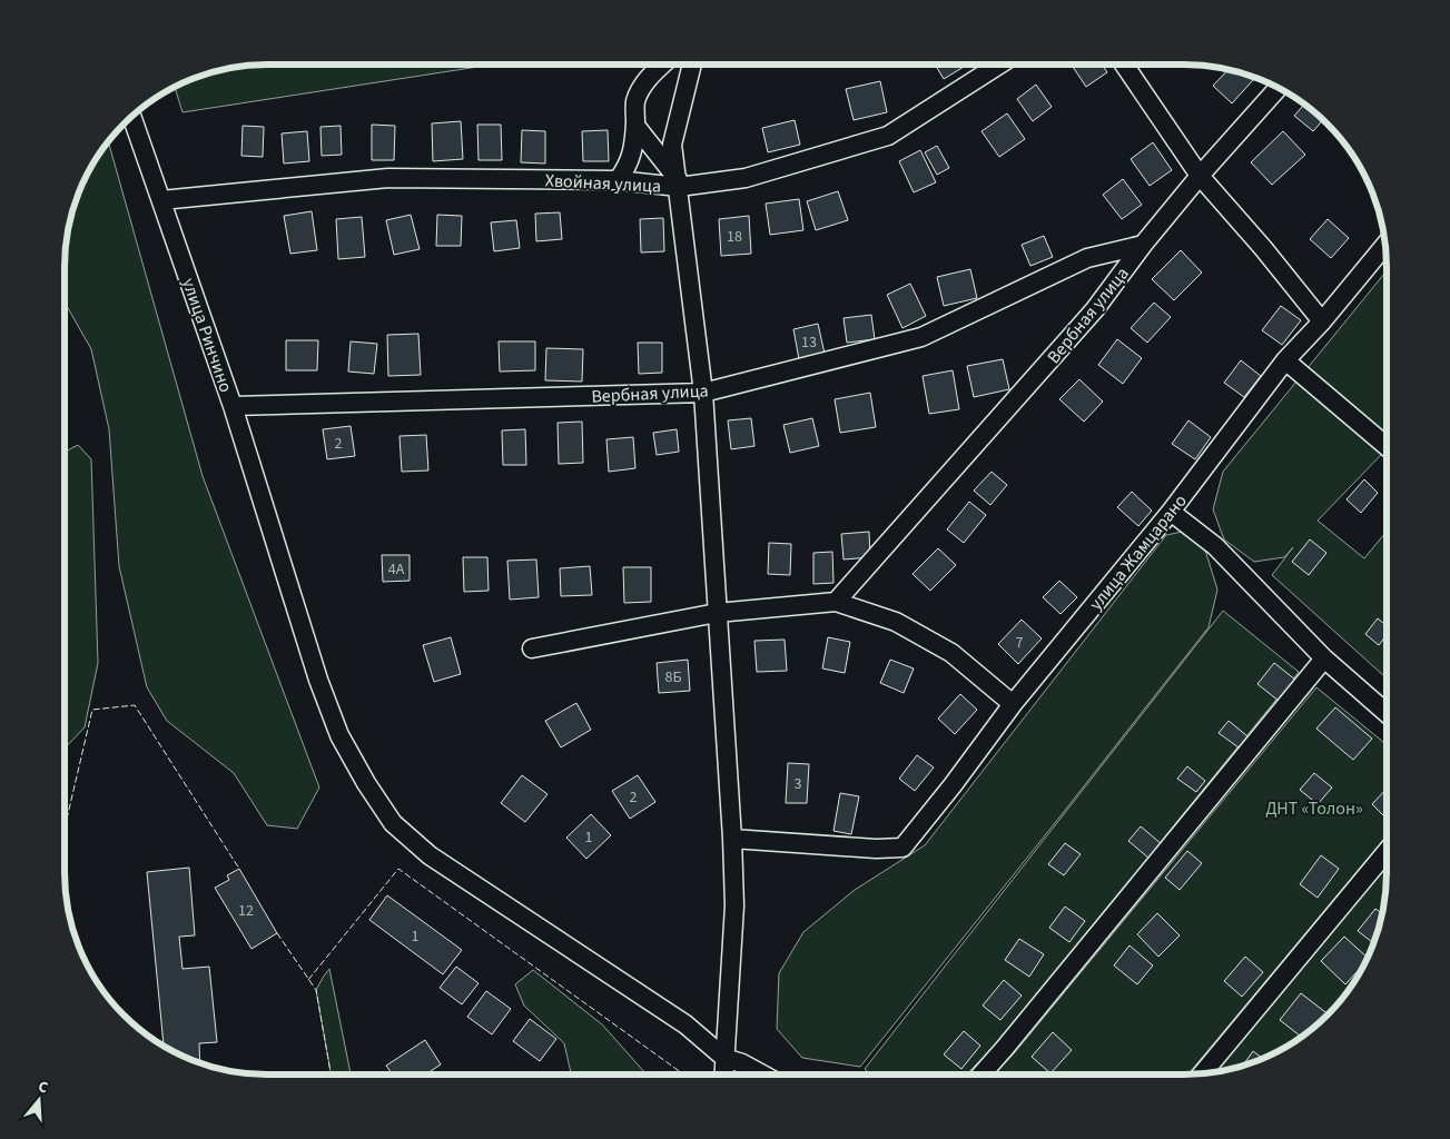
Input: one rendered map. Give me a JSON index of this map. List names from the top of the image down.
{
  "streets": {
    "street": [
      "Хвойная улица",
      "Вербная улица",
      "улица Ринчино",
      "улица Жамцарано"
    ]
  },
  "crossings": [
    ["Хвойная улица", "улица Ринчино"],
    ["Вербная улица", "улица Ринчино"]
  ],
  "parks": ["ДНТ «Толон»"],
  "house_numbers": [
    "18",
    "13",
    "2",
    "4А",
    "7",
    "8Б",
    "3",
    "2",
    "1",
    "12",
    "1"
  ],
  "north": "top"
}
